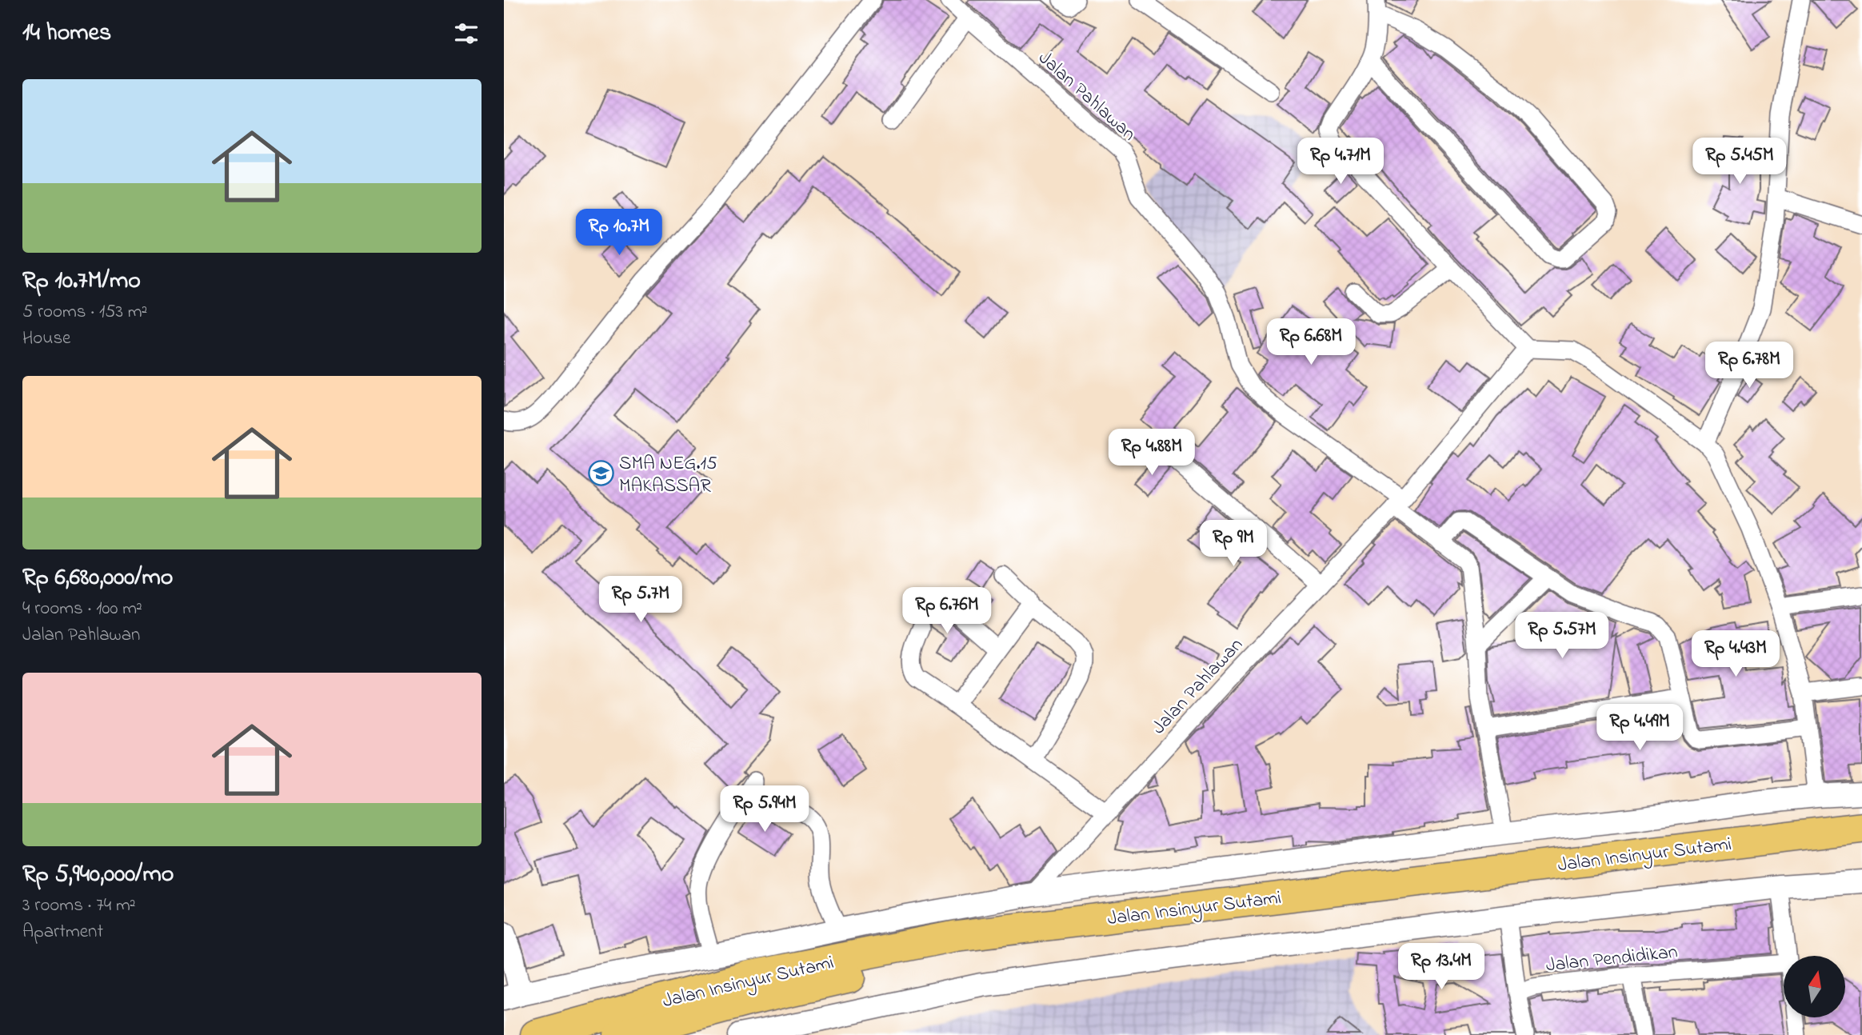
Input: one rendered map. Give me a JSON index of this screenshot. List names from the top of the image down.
{
  "streets": {
    "highway": ["Jalan Insinyur Sutami"],
    "street": ["Jalan Pahlawan", "Jalan Pendidikan"]
  },
  "places": {
    "school or university": ["SMA NEG.15 MAKASSAR"]
  },
  "north": "top",
  "page": {
    "heading": "14 homes",
    "list": [
      {
        "name": "Rp 10.7M/mo",
        "note": "5 rooms · 153 m² · House"
      },
      {
        "name": "Rp 6,680,000/mo",
        "note": "4 rooms · 100 m² · Jalan Pahlawan"
      },
      {
        "name": "Rp 5,940,000/mo",
        "note": "3 rooms · 74 m² · Apartment"
      }
    ],
    "price": [
      "Rp 4.71M",
      "Rp 5.45M",
      "Rp 10.7M",
      "Rp 6.68M",
      "Rp 6.78M",
      "Rp 4.88M",
      "Rp 9M",
      "Rp 5.7M",
      "Rp 6.76M",
      "Rp 5.57M",
      "Rp 4.43M",
      "Rp 4.49M",
      "Rp 5.94M",
      "Rp 13.4M"
    ]
  }
}
